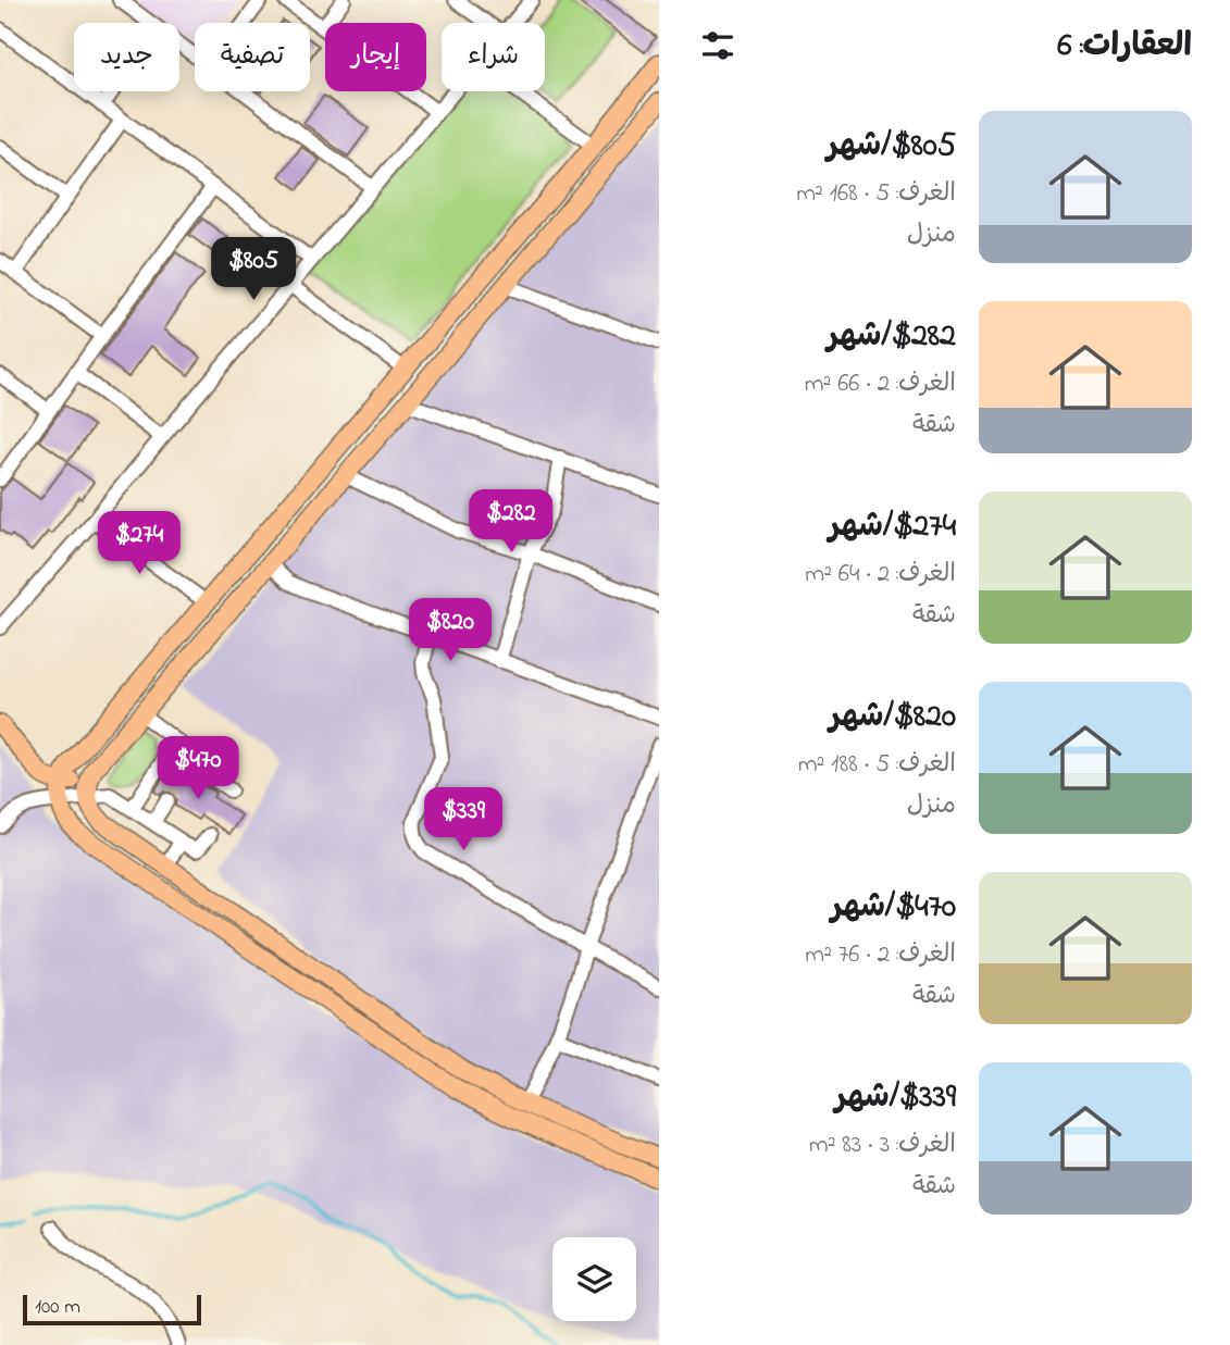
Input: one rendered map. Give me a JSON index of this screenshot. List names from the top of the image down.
{
  "scale_bar": "100 m",
  "page": {
    "heading": "العقارات: 6",
    "chip": [
      "شراء",
      "إيجار",
      "تصفية",
      "جديد"
    ],
    "list": [
      {
        "name": "$805/شهر",
        "note": "الغرف: 5 · 168 m² · منزل"
      },
      {
        "name": "$282/شهر",
        "note": "الغرف: 2 · 66 m² · شقة"
      },
      {
        "name": "$274/شهر",
        "note": "الغرف: 2 · 64 m² · شقة"
      },
      {
        "name": "$820/شهر",
        "note": "الغرف: 5 · 188 m² · منزل"
      },
      {
        "name": "$470/شهر",
        "note": "الغرف: 2 · 76 m² · شقة"
      },
      {
        "name": "$339/شهر",
        "note": "الغرف: 3 · 83 m² · شقة"
      }
    ],
    "price": [
      "$805",
      "$282",
      "$274",
      "$820",
      "$470",
      "$339"
    ],
    "scale": "100 m"
  }
}
